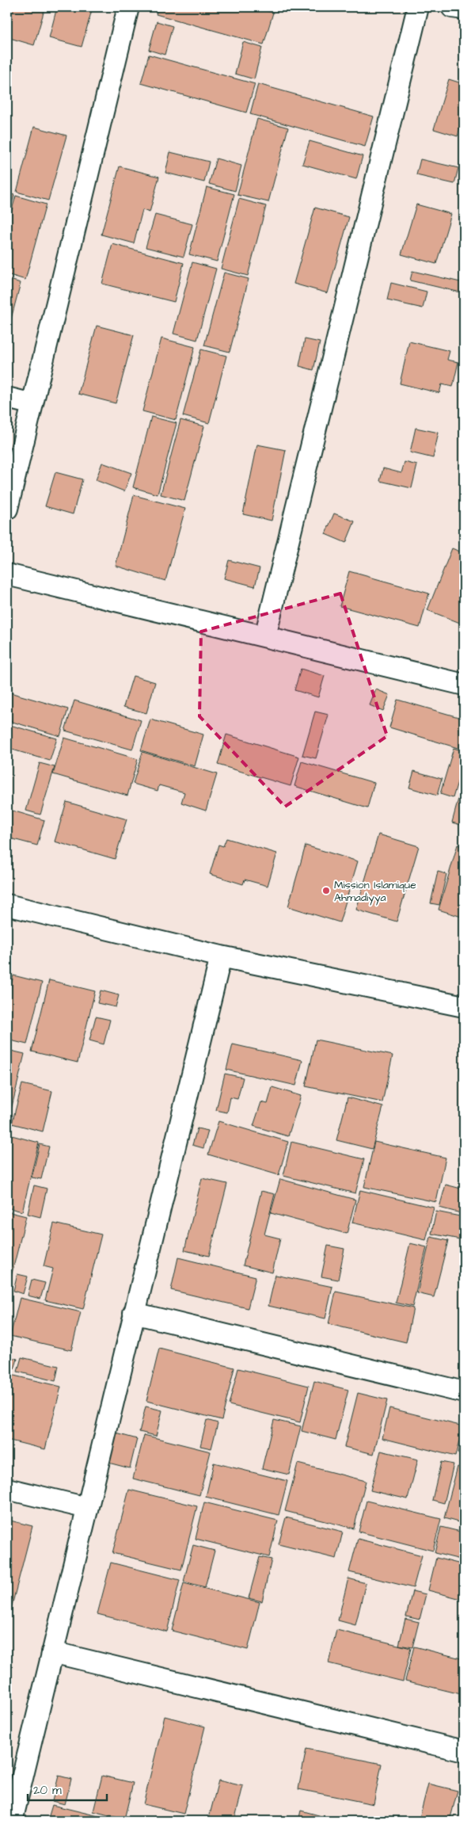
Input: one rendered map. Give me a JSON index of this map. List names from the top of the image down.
{
  "places": ["Mission Islamique Ahmadiyya"],
  "scale_bar": "20 m"
}
